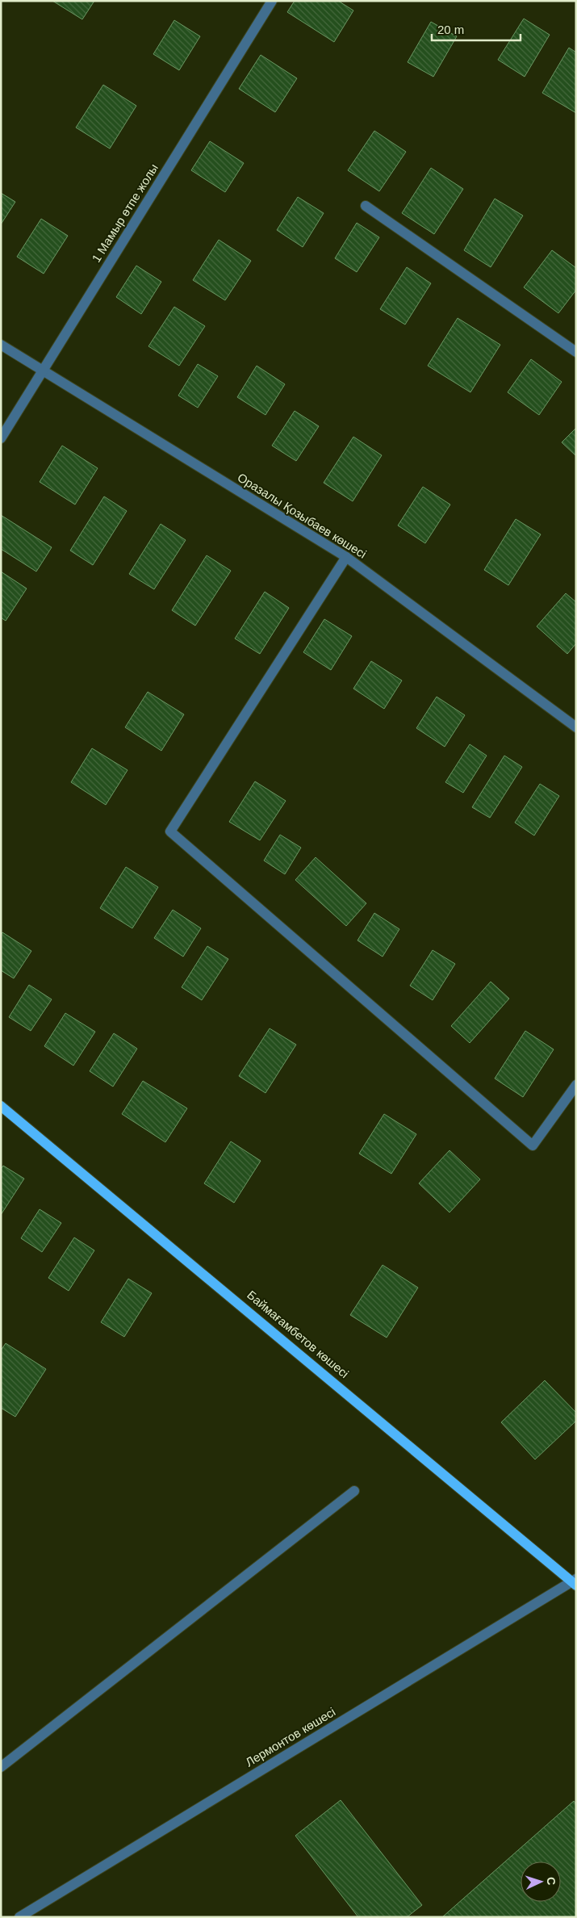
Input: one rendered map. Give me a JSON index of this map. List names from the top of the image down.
{
  "streets": {
    "main road": ["Баймағамбетов көшесі"],
    "street": ["1 Мамыр өтпе жолы", "Оразалы Қозыбаев көшесі", "Лермонтов көшесі"]
  },
  "crossings": [
    ["1 Мамыр өтпе жолы", "Оразалы Қозыбаев көшесі"],
    ["Баймағамбетов көшесі", "Лермонтов көшесі"]
  ],
  "scale_bar": "20 m",
  "north": "right"
}
